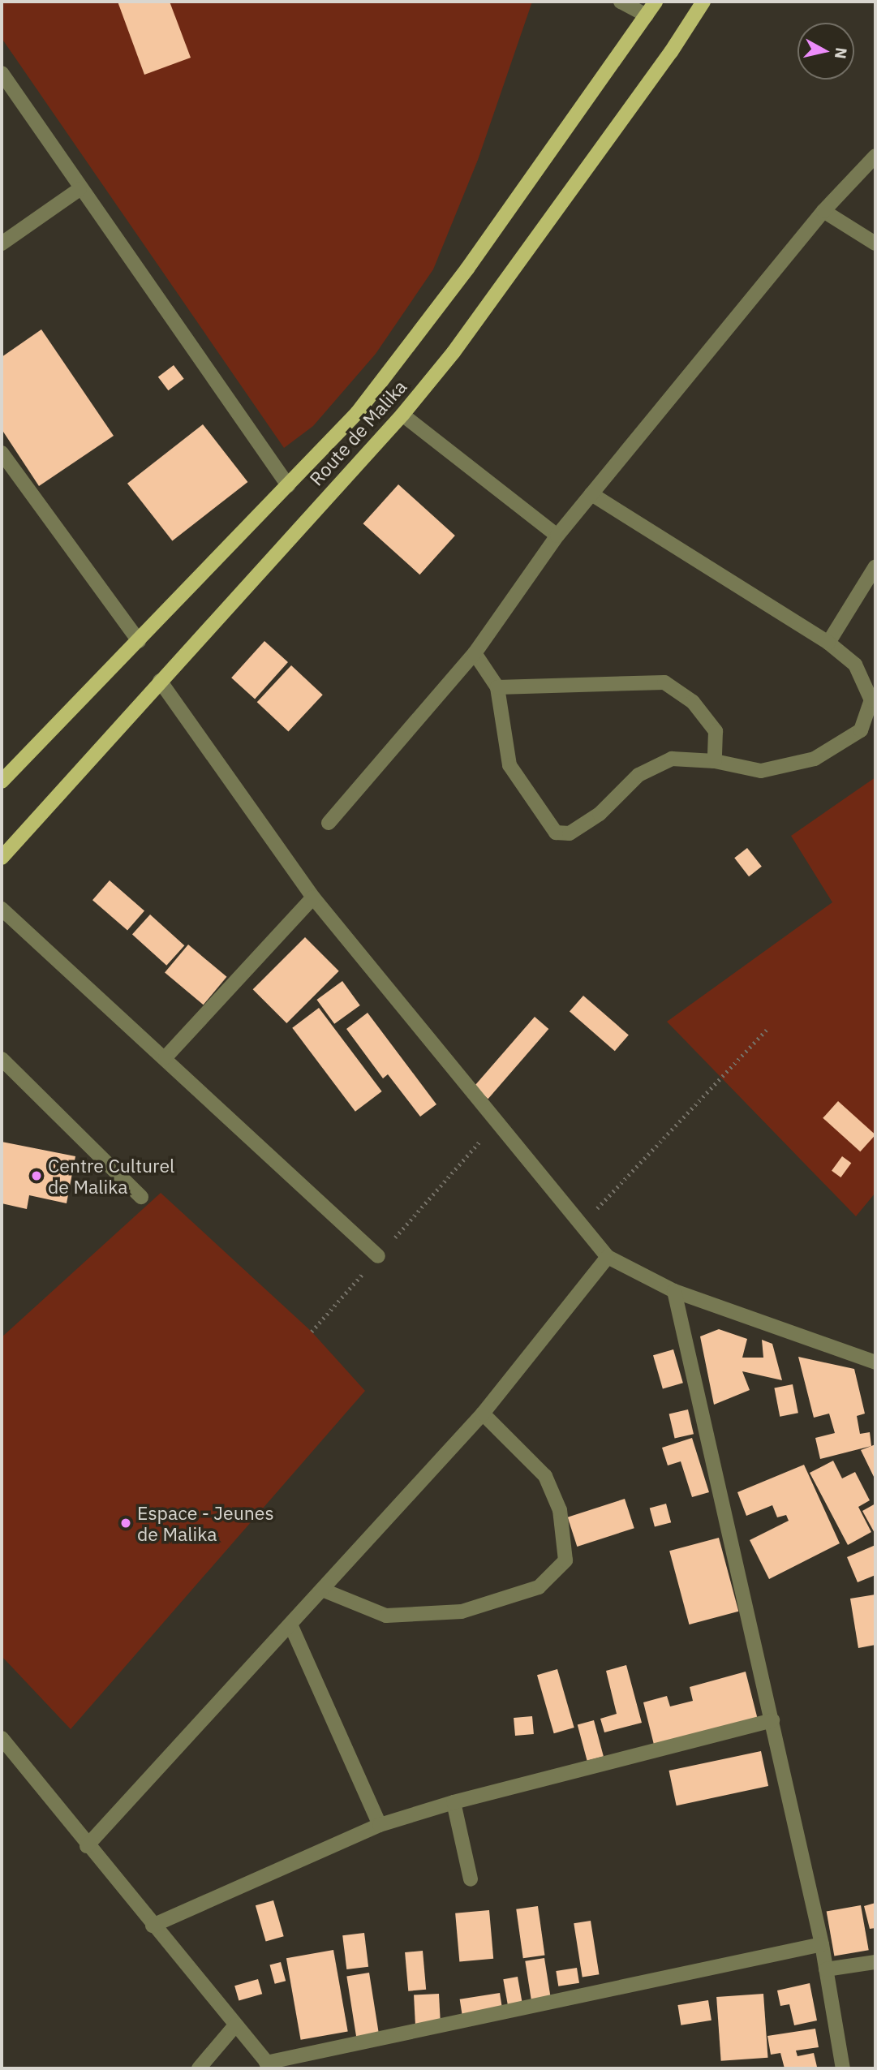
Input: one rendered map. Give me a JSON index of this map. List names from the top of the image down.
{
  "streets": {
    "main road": ["Route de Malika"]
  },
  "places": ["Centre Culturel de Malika", "Espace - Jeunes de Malika"],
  "north": "right"
}
